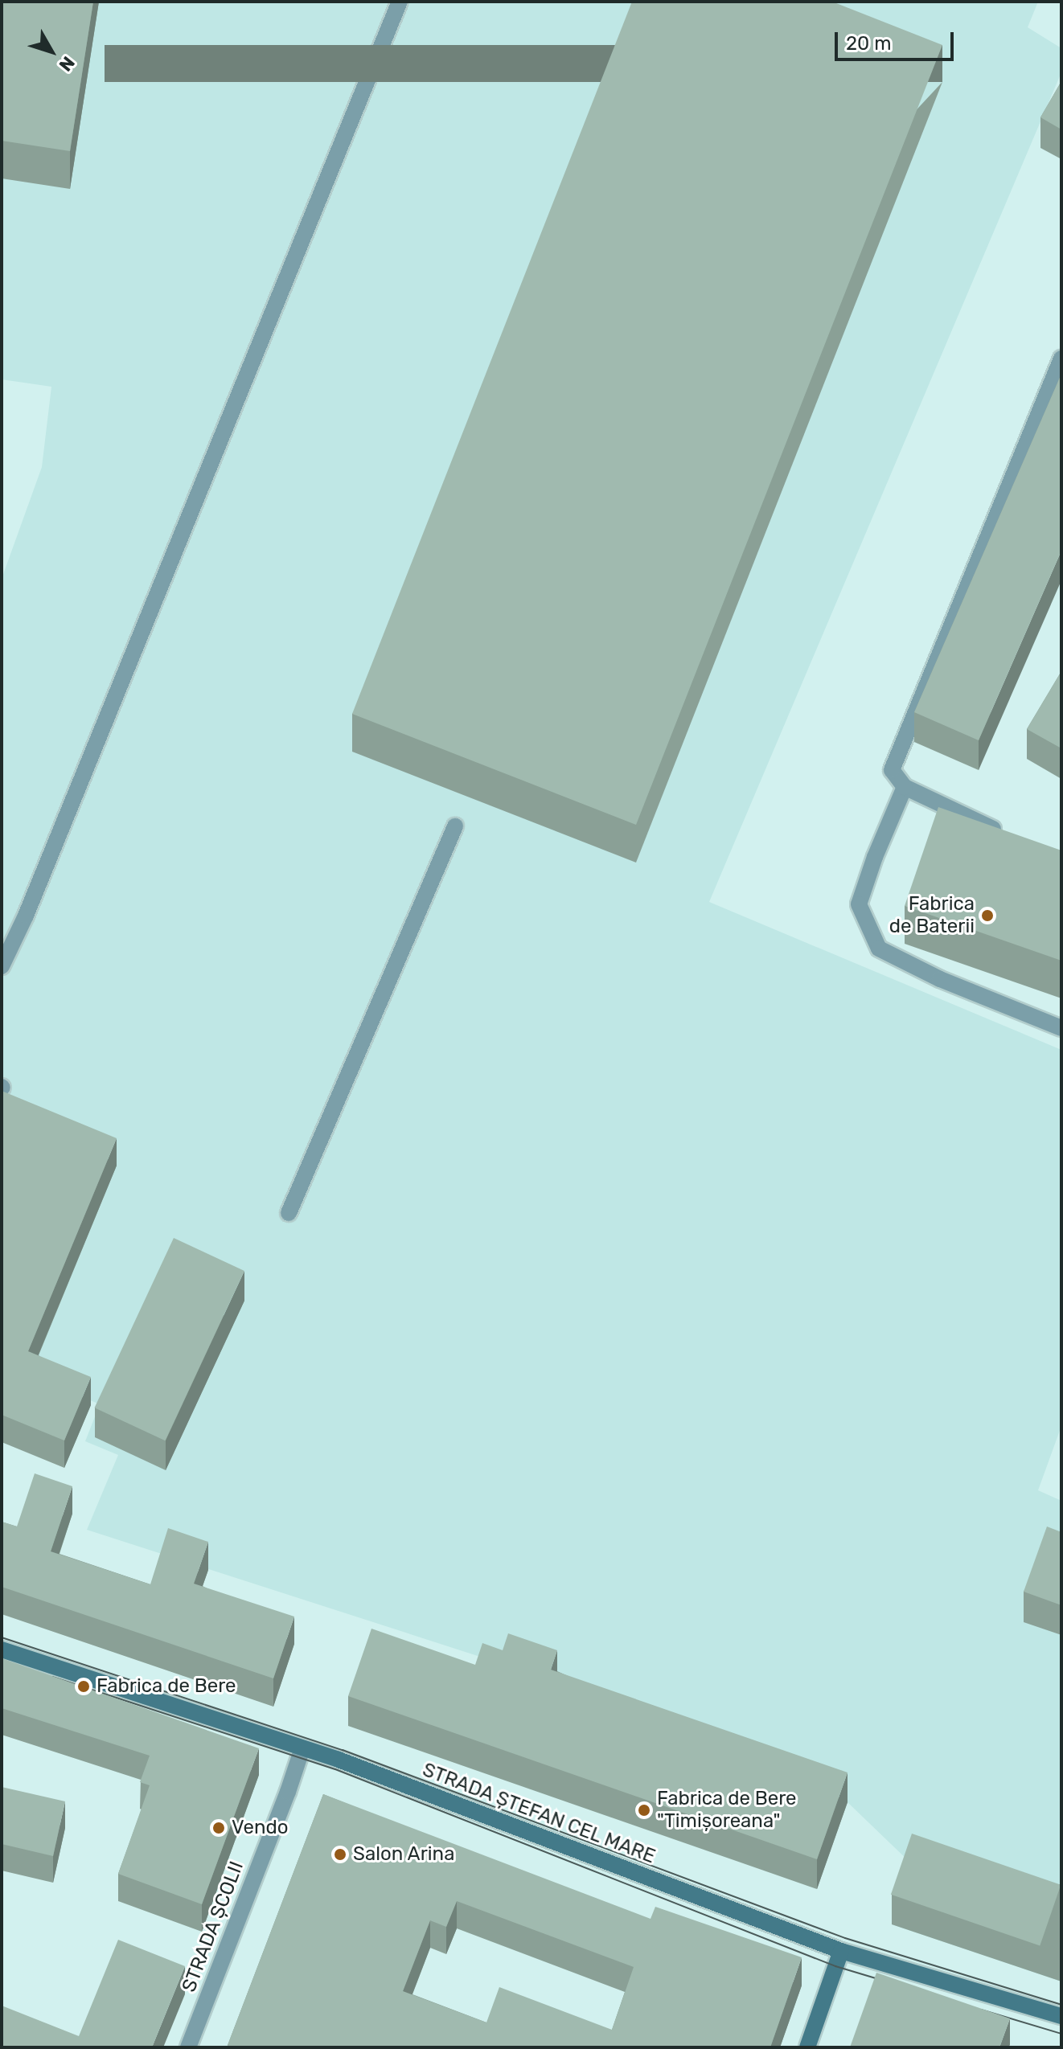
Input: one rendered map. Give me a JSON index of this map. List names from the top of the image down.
{
  "streets": {
    "street": ["STRADA ȘTEFAN CEL MARE", "STRADA ȘCOLII"]
  },
  "crossings": [
    ["STRADA ȘTEFAN CEL MARE", "STRADA ȘCOLII"]
  ],
  "places": [
    "Fabrica de Baterii",
    "Fabrica de Bere",
    "Fabrica de Bere \"Timișoreana\"",
    "Vendo",
    "Salon Arina"
  ],
  "scale_bar": "20 m",
  "north": "bottom right"
}
